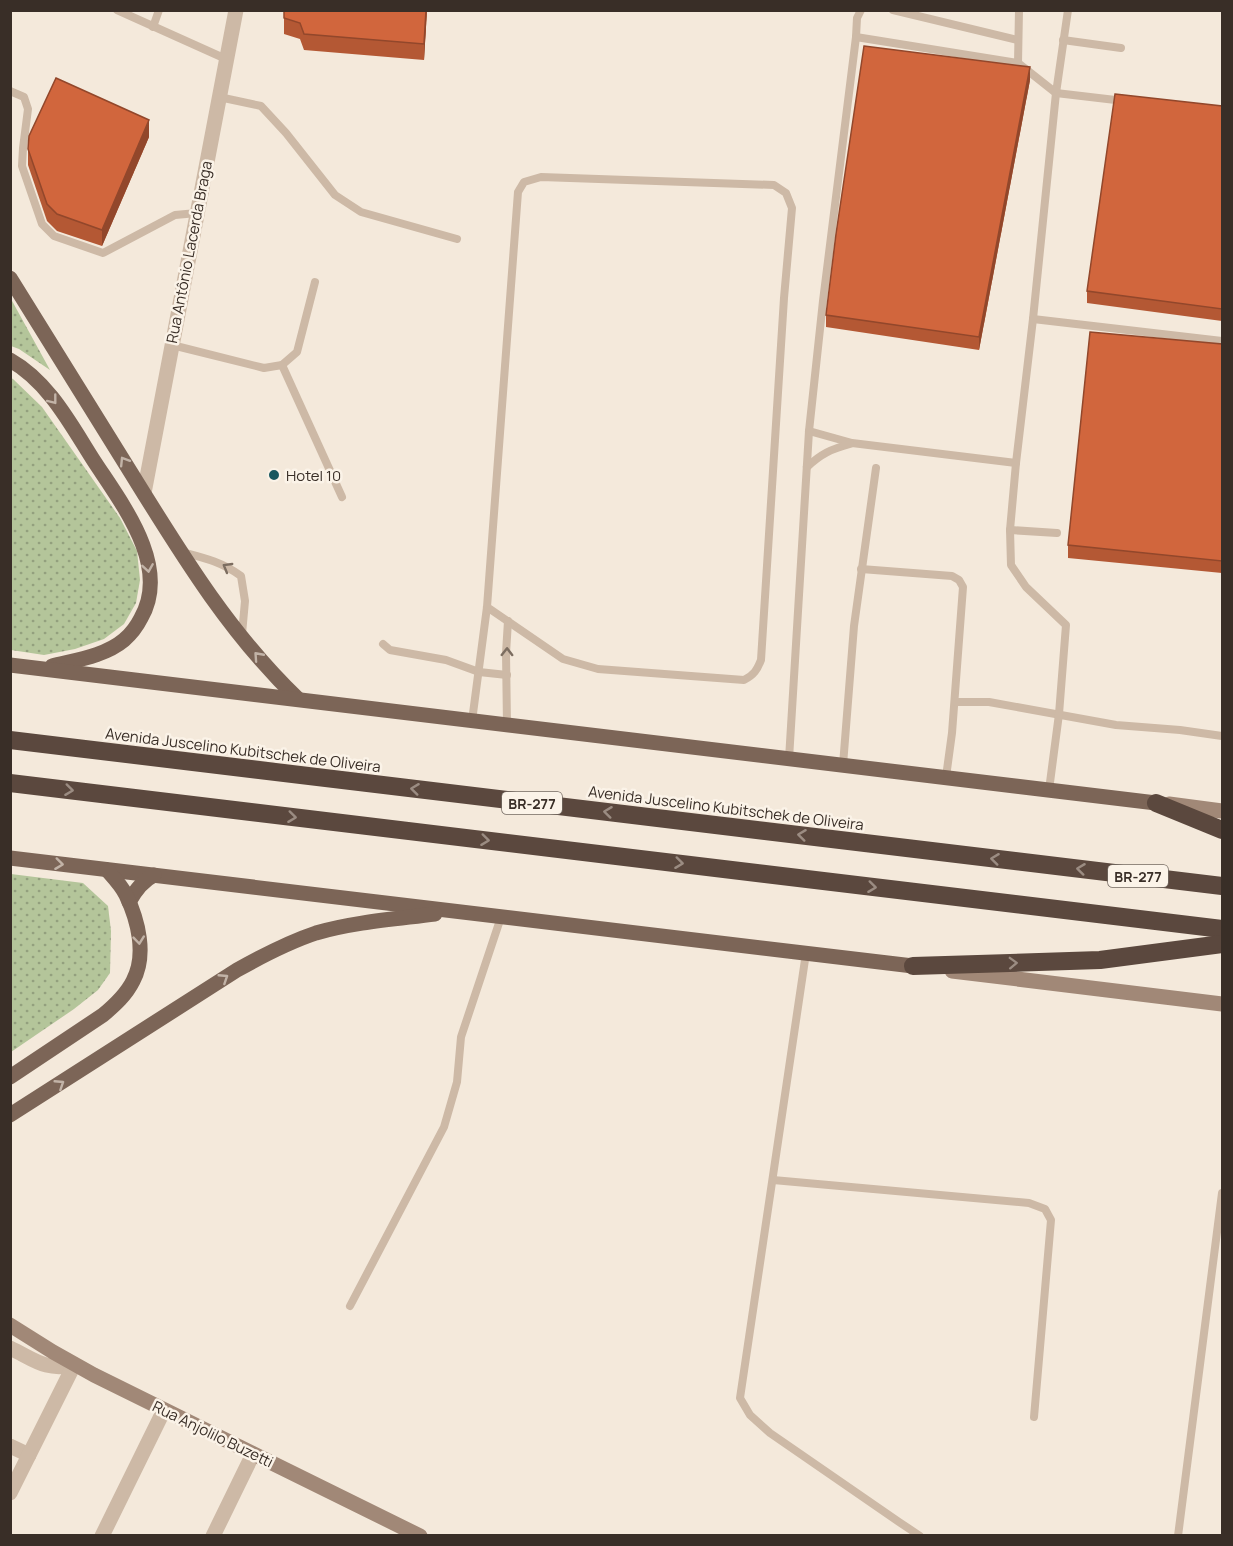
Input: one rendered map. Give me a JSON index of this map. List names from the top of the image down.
{
  "streets": {
    "highway": ["Avenida Juscelino Kubitschek de Oliveira", "BR-277"],
    "main road": ["Rua Anjolilo Buzetti"],
    "street": ["Rua Antônio Lacerda Braga"]
  },
  "places": ["Hotel 10"]
}
